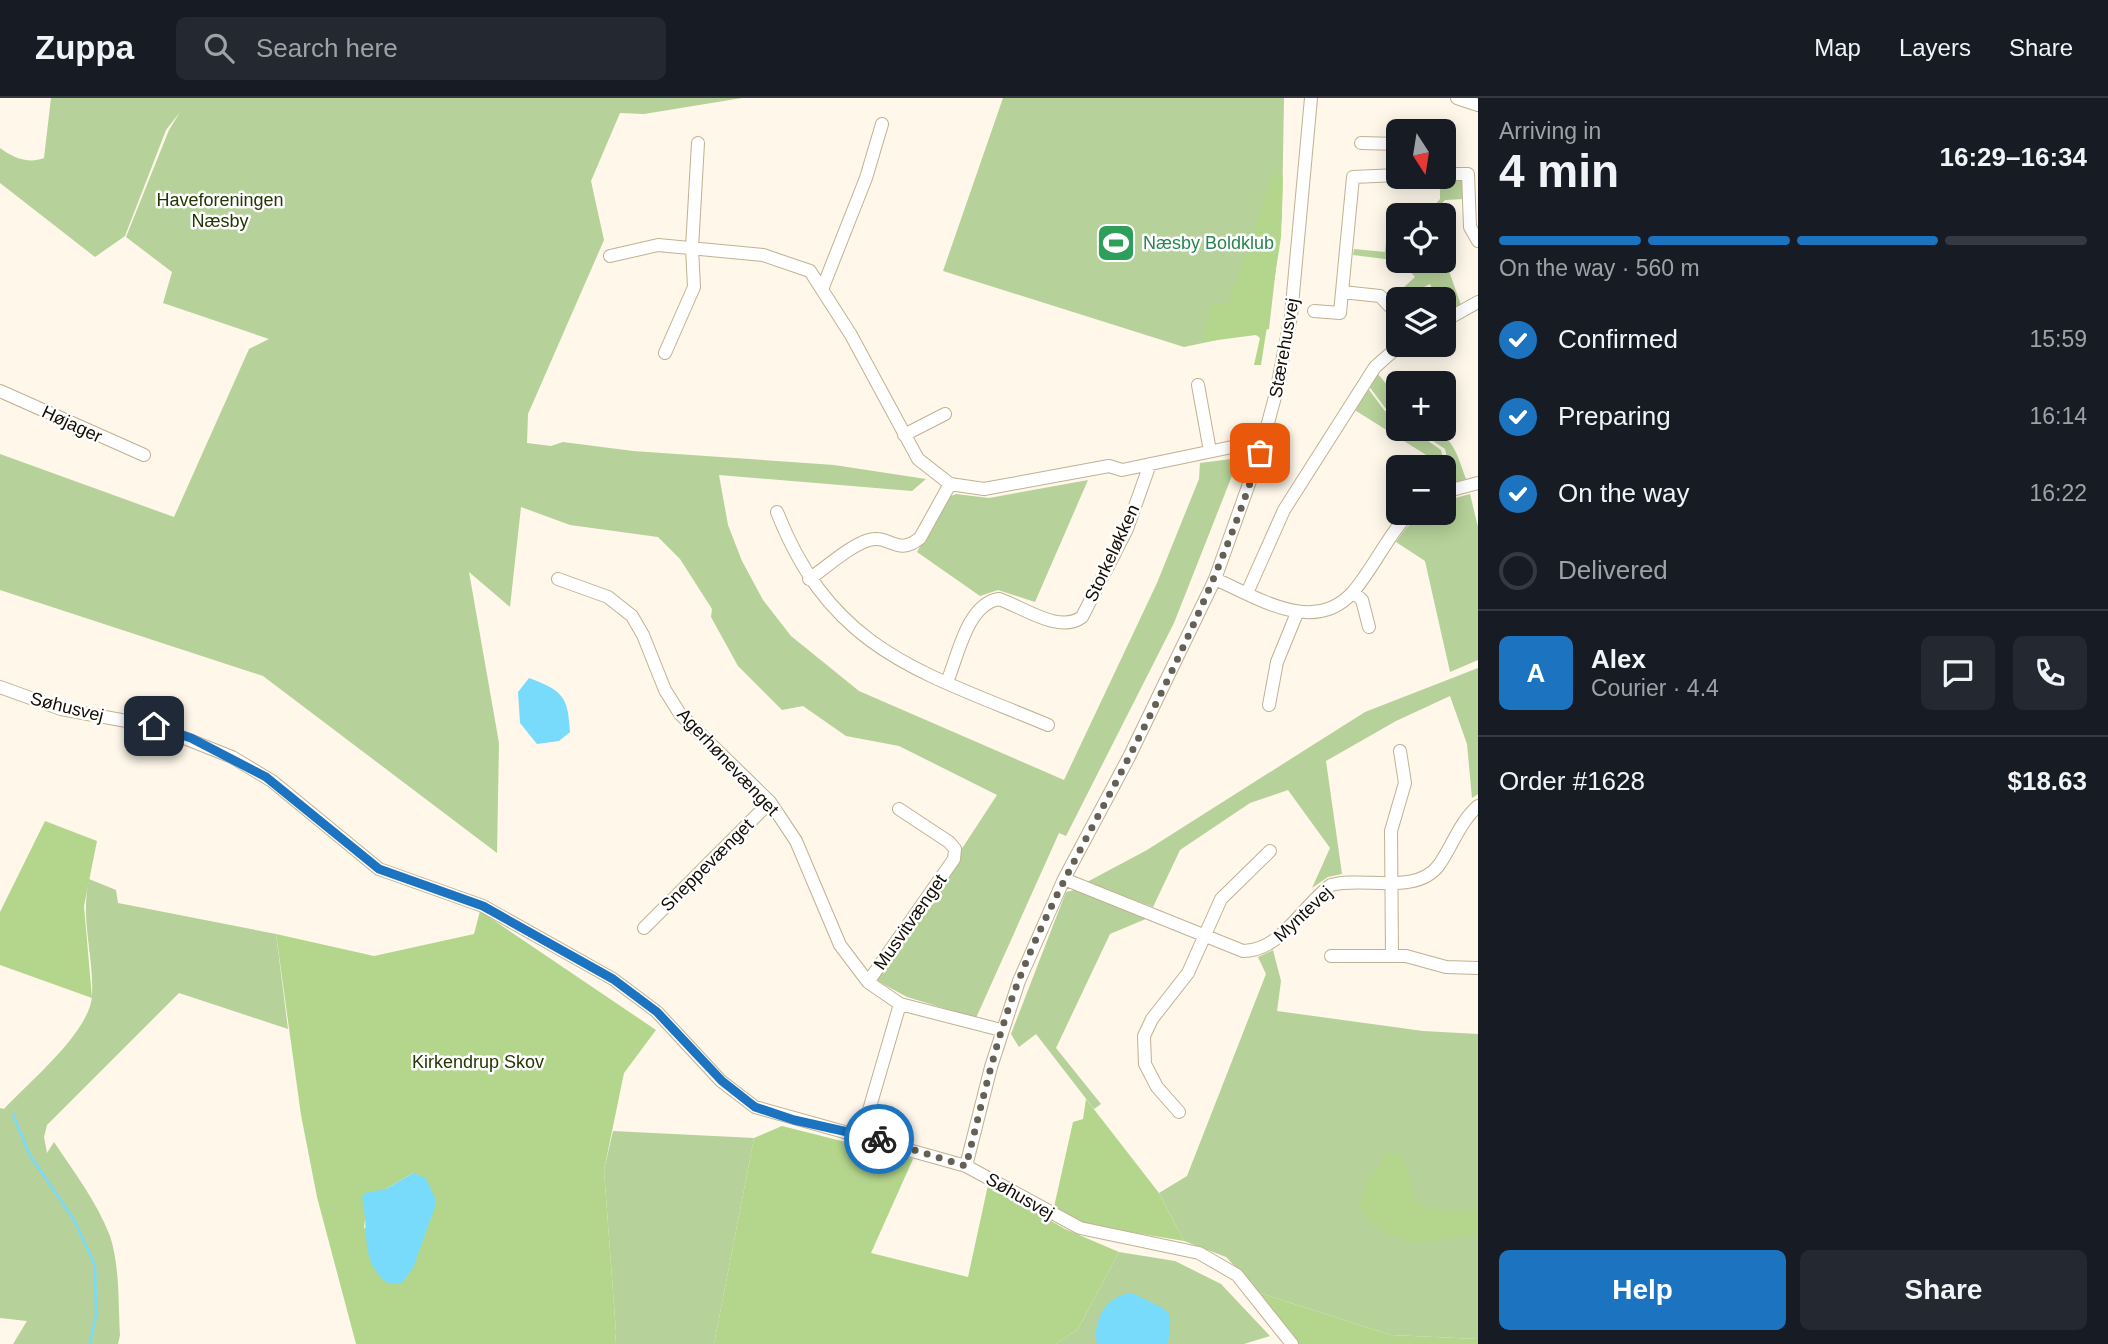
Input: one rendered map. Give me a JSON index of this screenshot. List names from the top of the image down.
{
  "streets": {
    "street": [
      "Stærehusvej",
      "Højager",
      "Storkeløkken",
      "Søhusvej",
      "Agerhønevænget",
      "Sneppevænget",
      "Myntevej",
      "Musvitvænget"
    ]
  },
  "crossings": [
    ["Stærehusvej", "Søhusvej"],
    ["Stærehusvej", "Agerhønevænget"],
    ["Stærehusvej", "Myntevej"],
    ["Agerhønevænget", "Sneppevænget"],
    ["Agerhønevænget", "Musvitvænget"]
  ],
  "parks": ["Haveforeningen Næsby", "Kirkendrup Skov"],
  "places": {
    "sports": ["Næsby Boldklub"]
  },
  "north": "bottom",
  "page": {
    "header": "Zuppa",
    "search": "Search here",
    "nav": ["Map", "Layers", "Share"],
    "heading": ["4 min", "Arriving in", "16:29–16:34"],
    "panel": [
      "Alex",
      "Courier · 4.4",
      "Order #1628",
      "$18.63"
    ],
    "map_buttons": ["+", "−"],
    "bar": "On the way · 560 m",
    "list": [
      ["Confirmed", "15:59"],
      ["Preparing", "16:14"],
      ["On the way", "16:22"],
      "Delivered"
    ],
    "round": "A",
    "buttons": ["Help", "Share"]
  }
}
